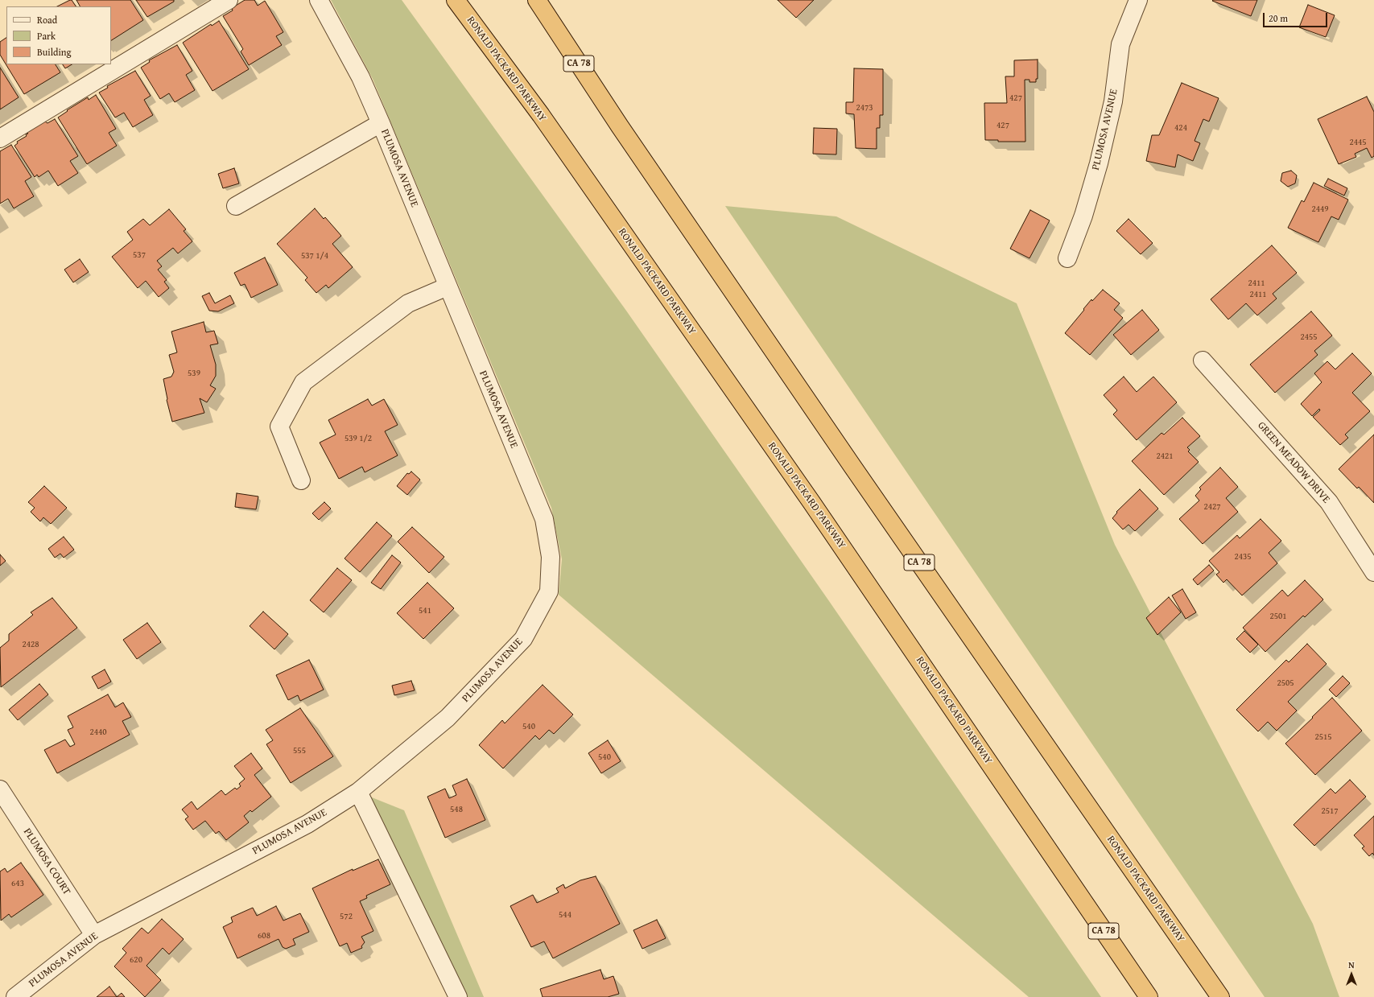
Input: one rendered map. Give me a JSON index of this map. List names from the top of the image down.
{
  "streets": {
    "highway": ["CA 78", "RONALD PACKARD PARKWAY"],
    "street": ["PLUMOSA AVENUE", "GREEN MEADOW DRIVE", "PLUMOSA COURT"]
  },
  "crossings": [
    ["PLUMOSA AVENUE", "PLUMOSA COURT"]
  ],
  "house_numbers": [
    "427",
    "2473",
    "427",
    "424",
    "2445",
    "2449",
    "537",
    "537 1/4",
    "2411",
    "2411",
    "2455",
    "539",
    "539 1/2",
    "2421",
    "2427",
    "2435",
    "541",
    "2501",
    "2428",
    "2505",
    "540",
    "2440",
    "2515",
    "555",
    "540",
    "548",
    "2517",
    "643",
    "544",
    "572",
    "608",
    "620"
  ],
  "legend": ["Road", "Park", "Building"],
  "scale_bar": "20 m",
  "north": "top"
}
